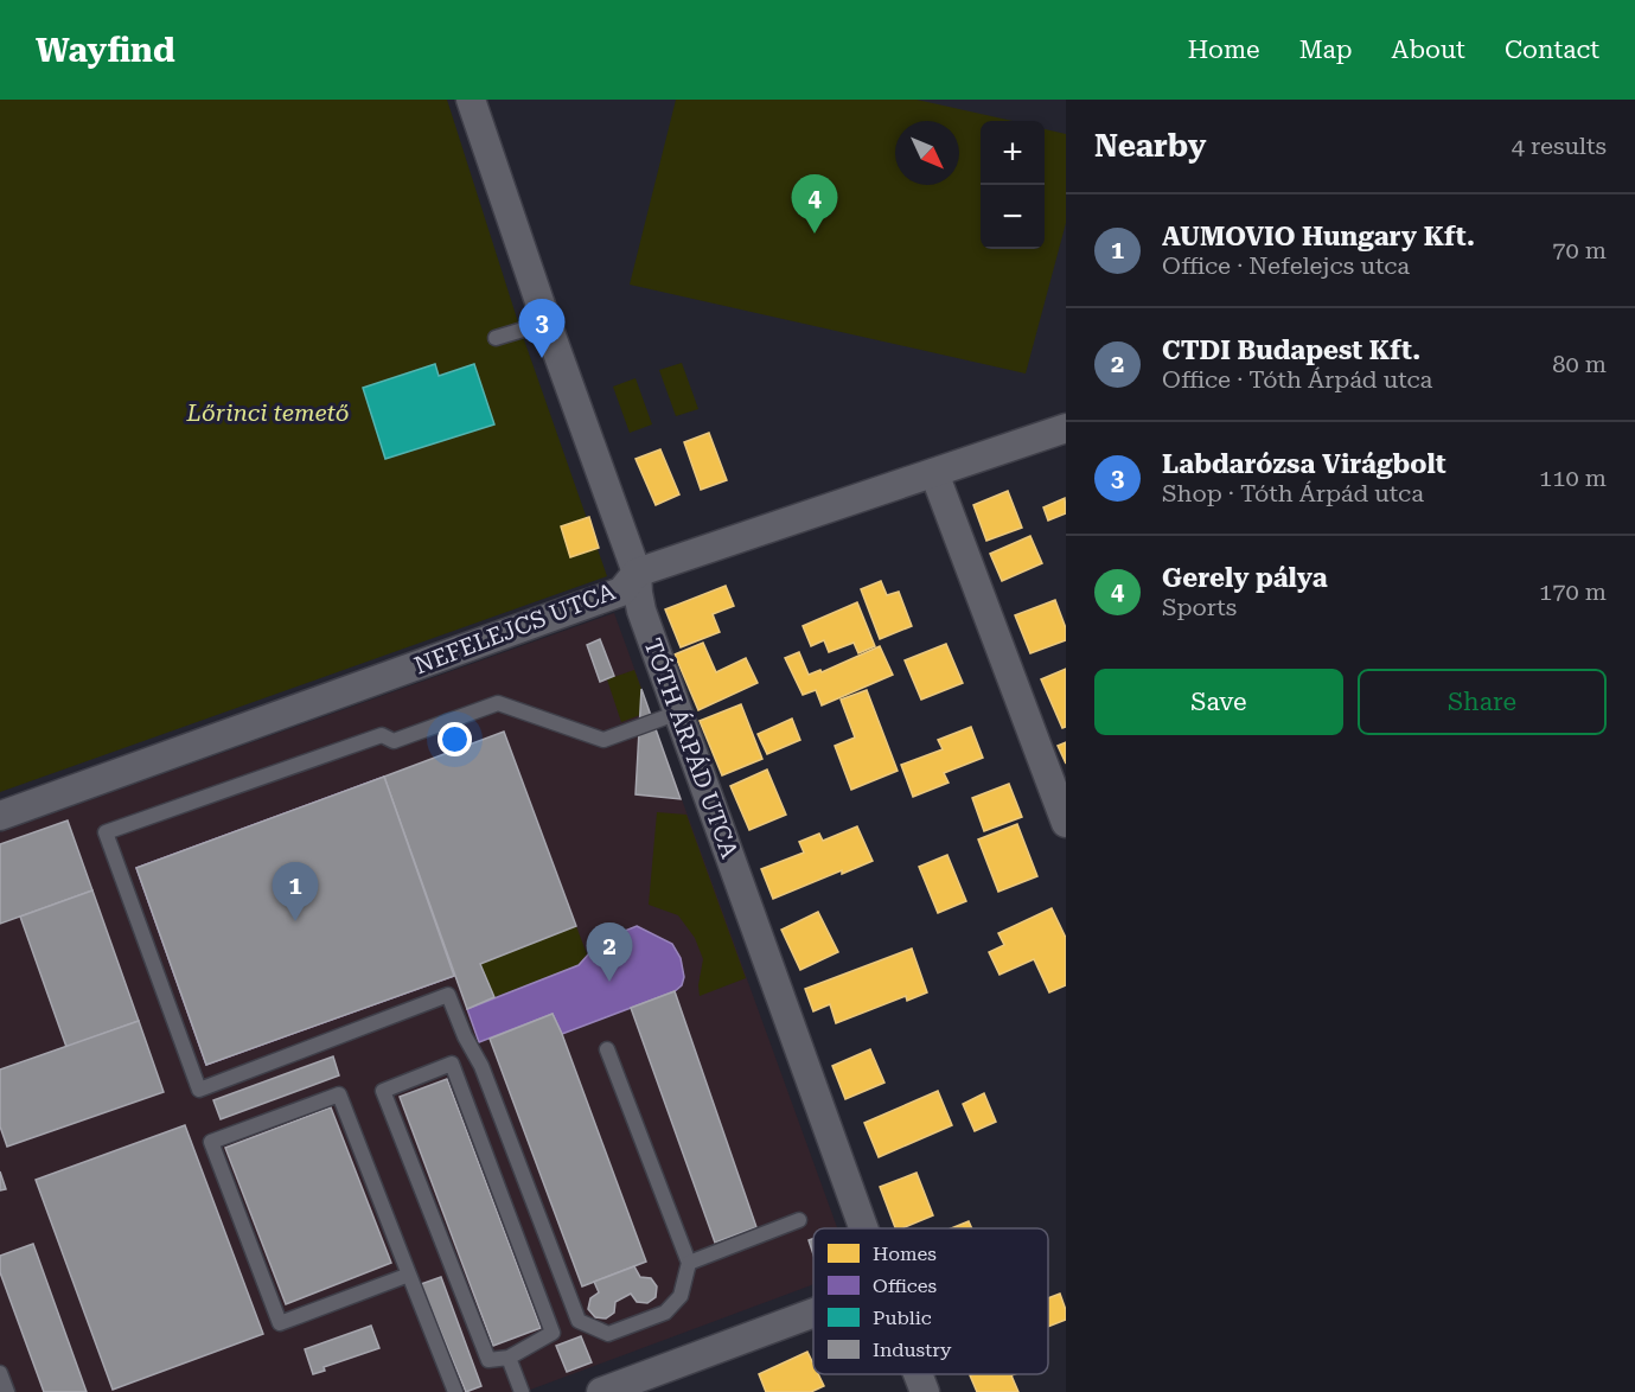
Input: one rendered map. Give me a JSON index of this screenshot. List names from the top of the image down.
{
  "streets": {
    "street": ["NEFELEJCS UTCA", "TÓTH ÁRPÁD UTCA"]
  },
  "crossings": [
    ["NEFELEJCS UTCA", "TÓTH ÁRPÁD UTCA"]
  ],
  "parks": ["Lőrinci temető"],
  "legend": [
    "Homes",
    "Offices",
    "Public",
    "Industry"
  ],
  "north": "bottom right",
  "page": {
    "header": "Wayfind",
    "nav": [
      "Home",
      "Map",
      "About",
      "Contact"
    ],
    "heading": ["Nearby", "4 results"],
    "map_buttons": ["+", "−"],
    "pins": [
      "4",
      "3",
      "1",
      "2"
    ],
    "list": [
      {
        "mark": "1",
        "name": "AUMOVIO Hungary Kft.",
        "note": "Office · Nefelejcs utca",
        "value": "70 m"
      },
      {
        "mark": "2",
        "name": "CTDI Budapest Kft.",
        "note": "Office · Tóth Árpád utca",
        "value": "80 m"
      },
      {
        "mark": "3",
        "name": "Labdarózsa Virágbolt",
        "note": "Shop · Tóth Árpád utca",
        "value": "110 m"
      },
      {
        "mark": "4",
        "name": "Gerely pálya",
        "note": "Sports",
        "value": "170 m"
      }
    ],
    "buttons": ["Save", "Share"]
  }
}
